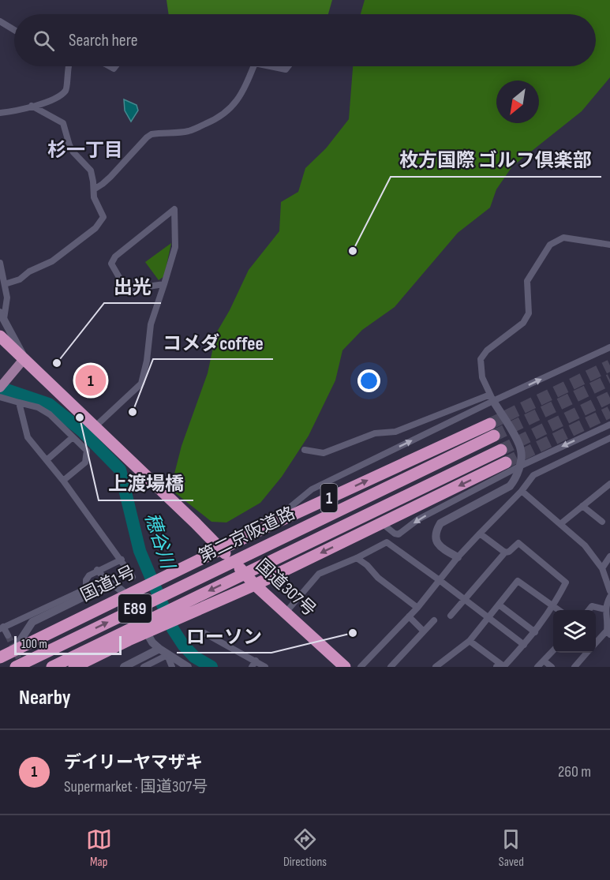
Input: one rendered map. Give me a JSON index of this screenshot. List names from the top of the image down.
{
  "streets": {
    "highway": [
      "1",
      "第二京阪道路",
      "国道1号",
      "国道307号",
      "E89"
    ]
  },
  "crossings": [
    ["国道1号", "国道307号"]
  ],
  "districts": ["杉一丁目"],
  "water": ["穂谷川"],
  "places": [
    "枚方国際 ゴルフ倶楽部",
    "出光",
    "コメダcoffee",
    "上渡場橋",
    "ローソン"
  ],
  "scale_bar": "100 m",
  "north": "bottom left",
  "page": {
    "search": "Search here",
    "pins": "1",
    "scale": "100 m",
    "heading": "Nearby",
    "list": [
      {
        "mark": "1",
        "name": "デイリーヤマザキ",
        "note": "Supermarket · 国道307号",
        "value": "260 m"
      }
    ],
    "nav": ["Map", "Directions", "Saved"]
  }
}
